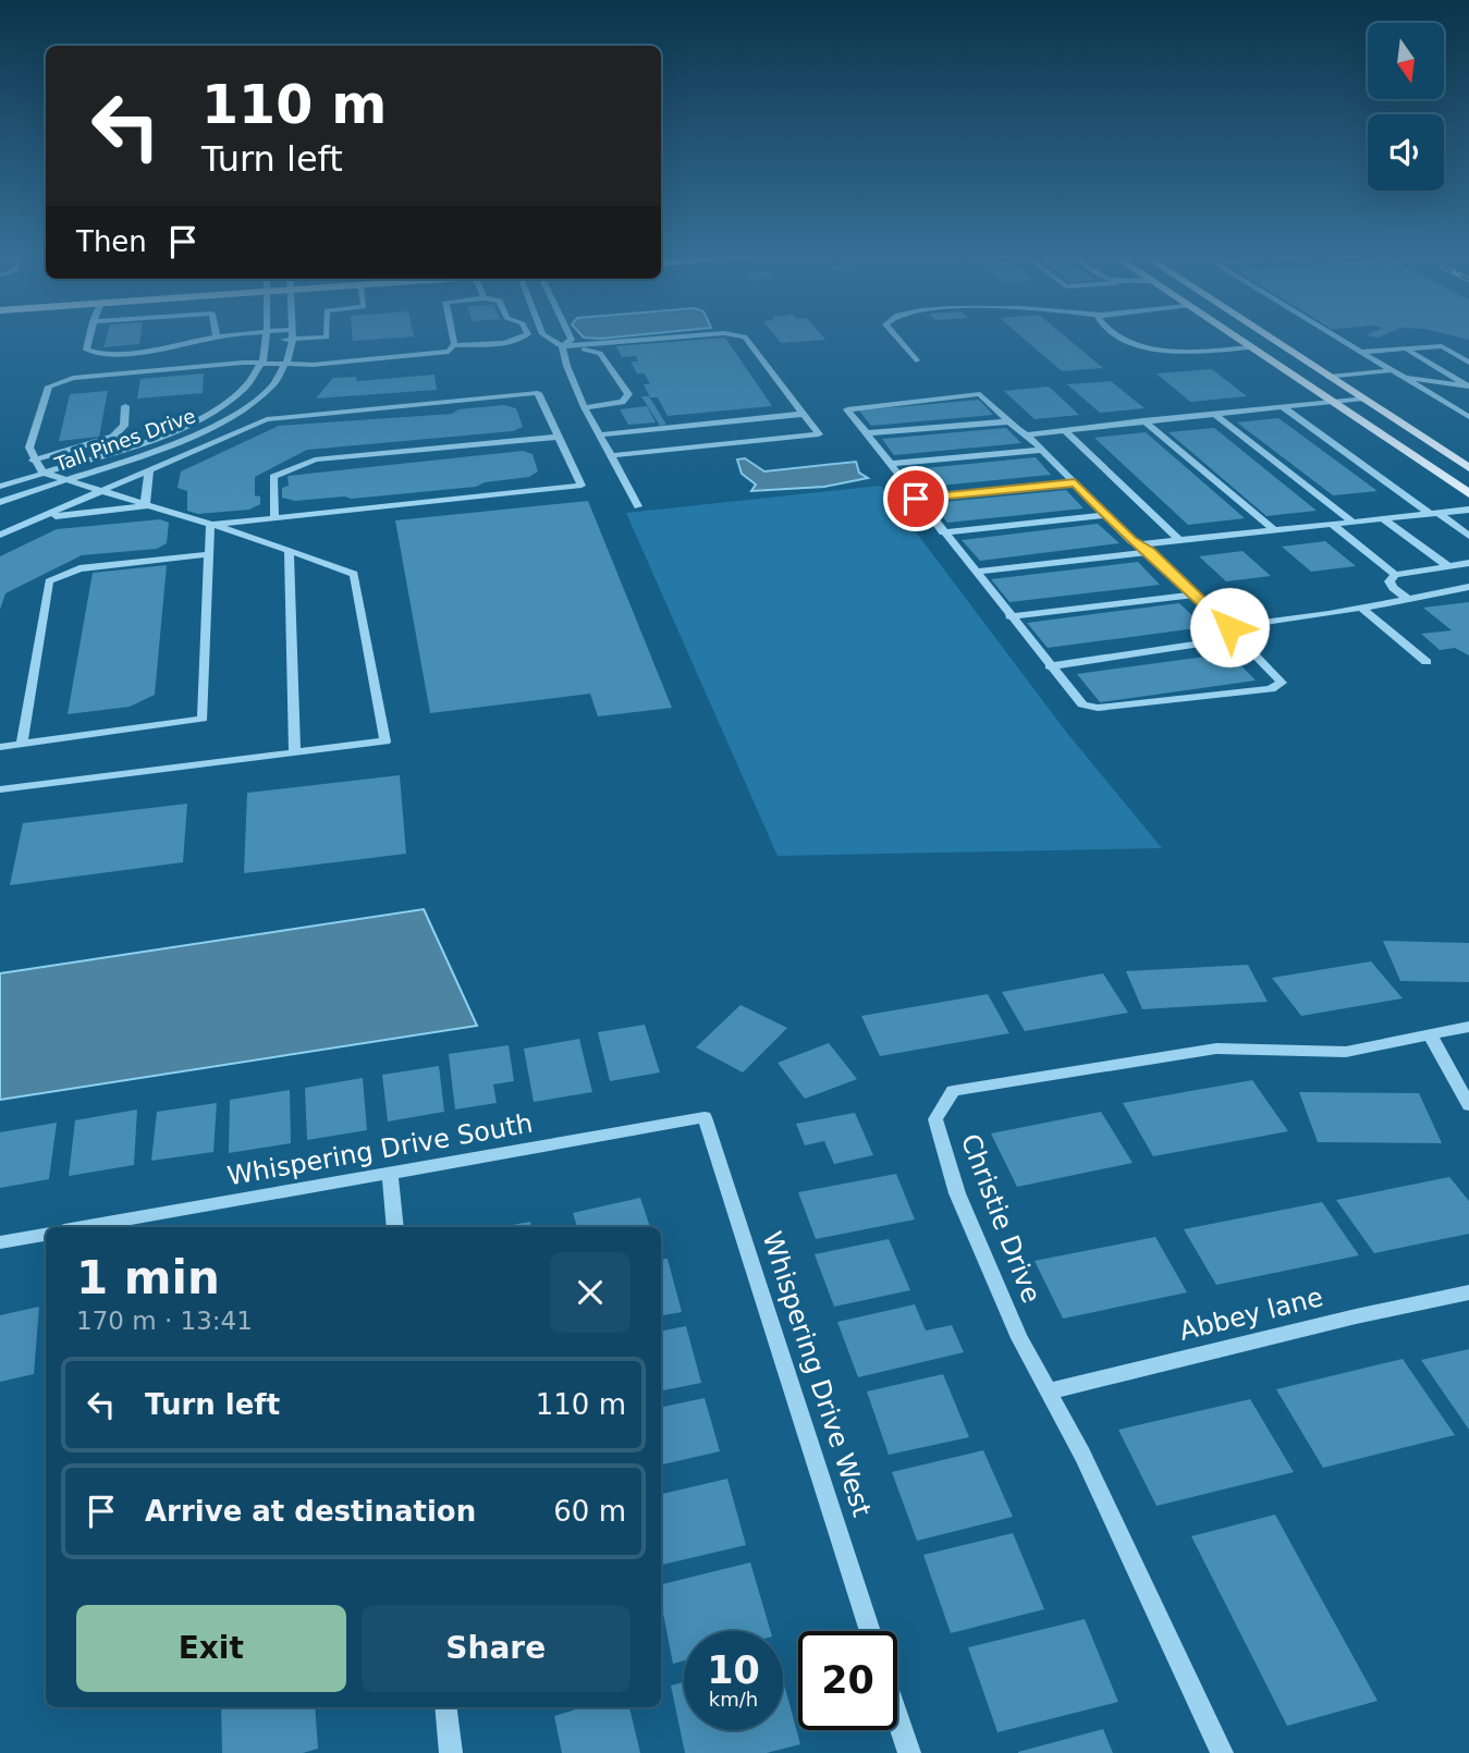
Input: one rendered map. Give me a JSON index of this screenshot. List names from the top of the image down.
{
  "streets": {
    "street": [
      "Tall Pines Drive",
      "Whispering Drive South",
      "Christie Drive",
      "Abbey lane",
      "Whispering Drive West"
    ]
  },
  "crossings": [
    ["Whispering Drive South", "Whispering Drive West"],
    ["Christie Drive", "Abbey lane"]
  ],
  "north": "bottom",
  "page": {
    "turn": ["110 m", "Turn left"],
    "then": "Then",
    "heading": ["1 min", "170 m · 13:41"],
    "list": [
      {
        "name": "Turn left",
        "value": "110 m"
      },
      {
        "name": "Arrive at destination",
        "value": "60 m"
      }
    ],
    "buttons": ["Exit", "Share"],
    "speed": "10 km/h",
    "limit": "20"
  }
}
